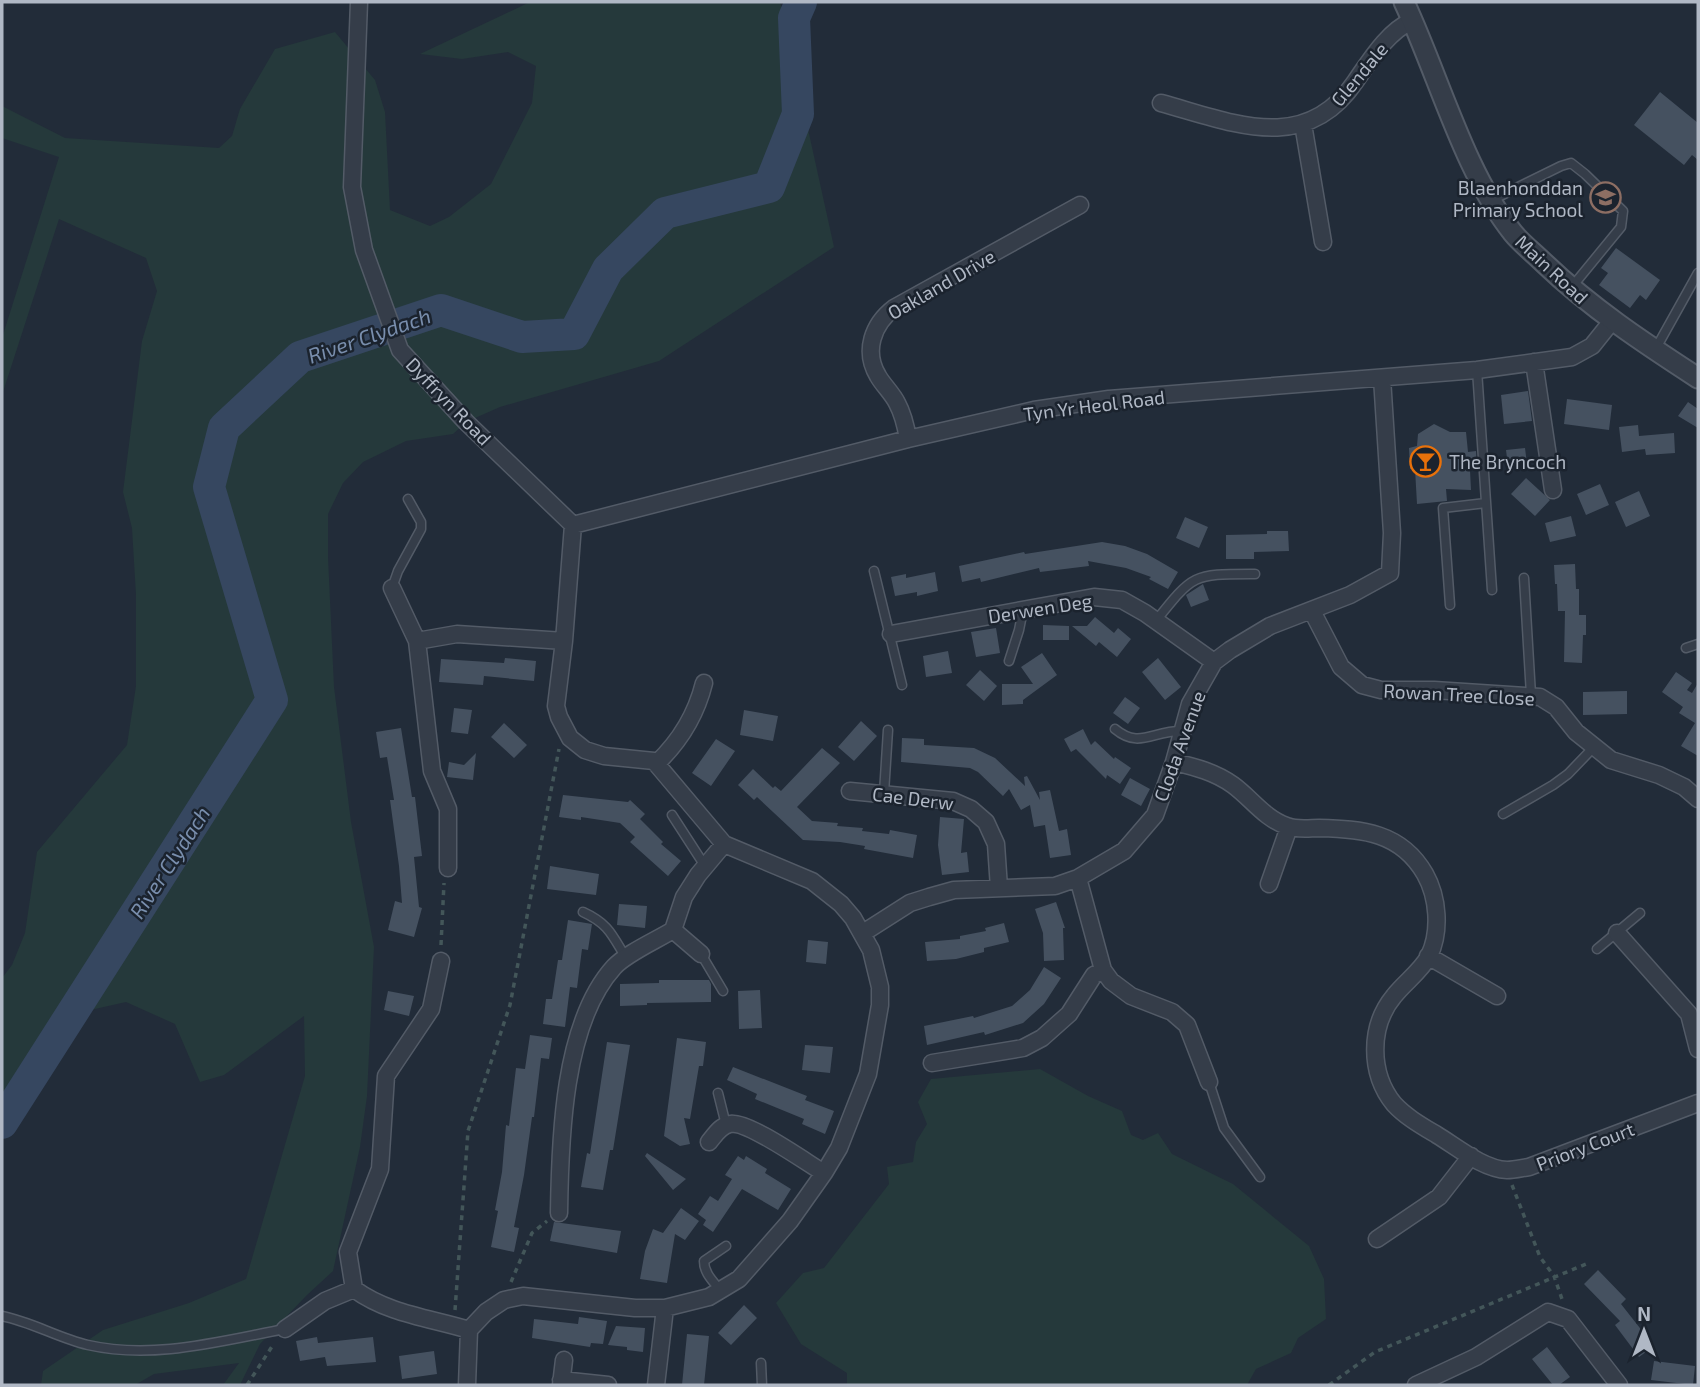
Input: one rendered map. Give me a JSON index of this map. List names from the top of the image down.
{
  "streets": {
    "street": [
      "Glendale",
      "Main Road",
      "Oakland Drive",
      "Dyffryn Road",
      "Tyn Yr Heol Road",
      "Derwen Deg",
      "Rowan Tree Close",
      "Cloda Avenue",
      "Cae Derw",
      "Priory Court"
    ]
  },
  "crossings": [
    ["Glendale", "Main Road"],
    ["Main Road", "Tyn Yr Heol Road"],
    ["Oakland Drive", "Tyn Yr Heol Road"],
    ["Dyffryn Road", "Tyn Yr Heol Road"],
    ["Tyn Yr Heol Road", "Cloda Avenue"],
    ["Derwen Deg", "Cloda Avenue"],
    ["Rowan Tree Close", "Cloda Avenue"],
    ["Cloda Avenue", "Cae Derw"]
  ],
  "water": ["River Clydach"],
  "places": {
    "school or university": ["Blaenhonddan Primary School"],
    "bar": ["The Bryncoch"]
  },
  "north": "top"
}
